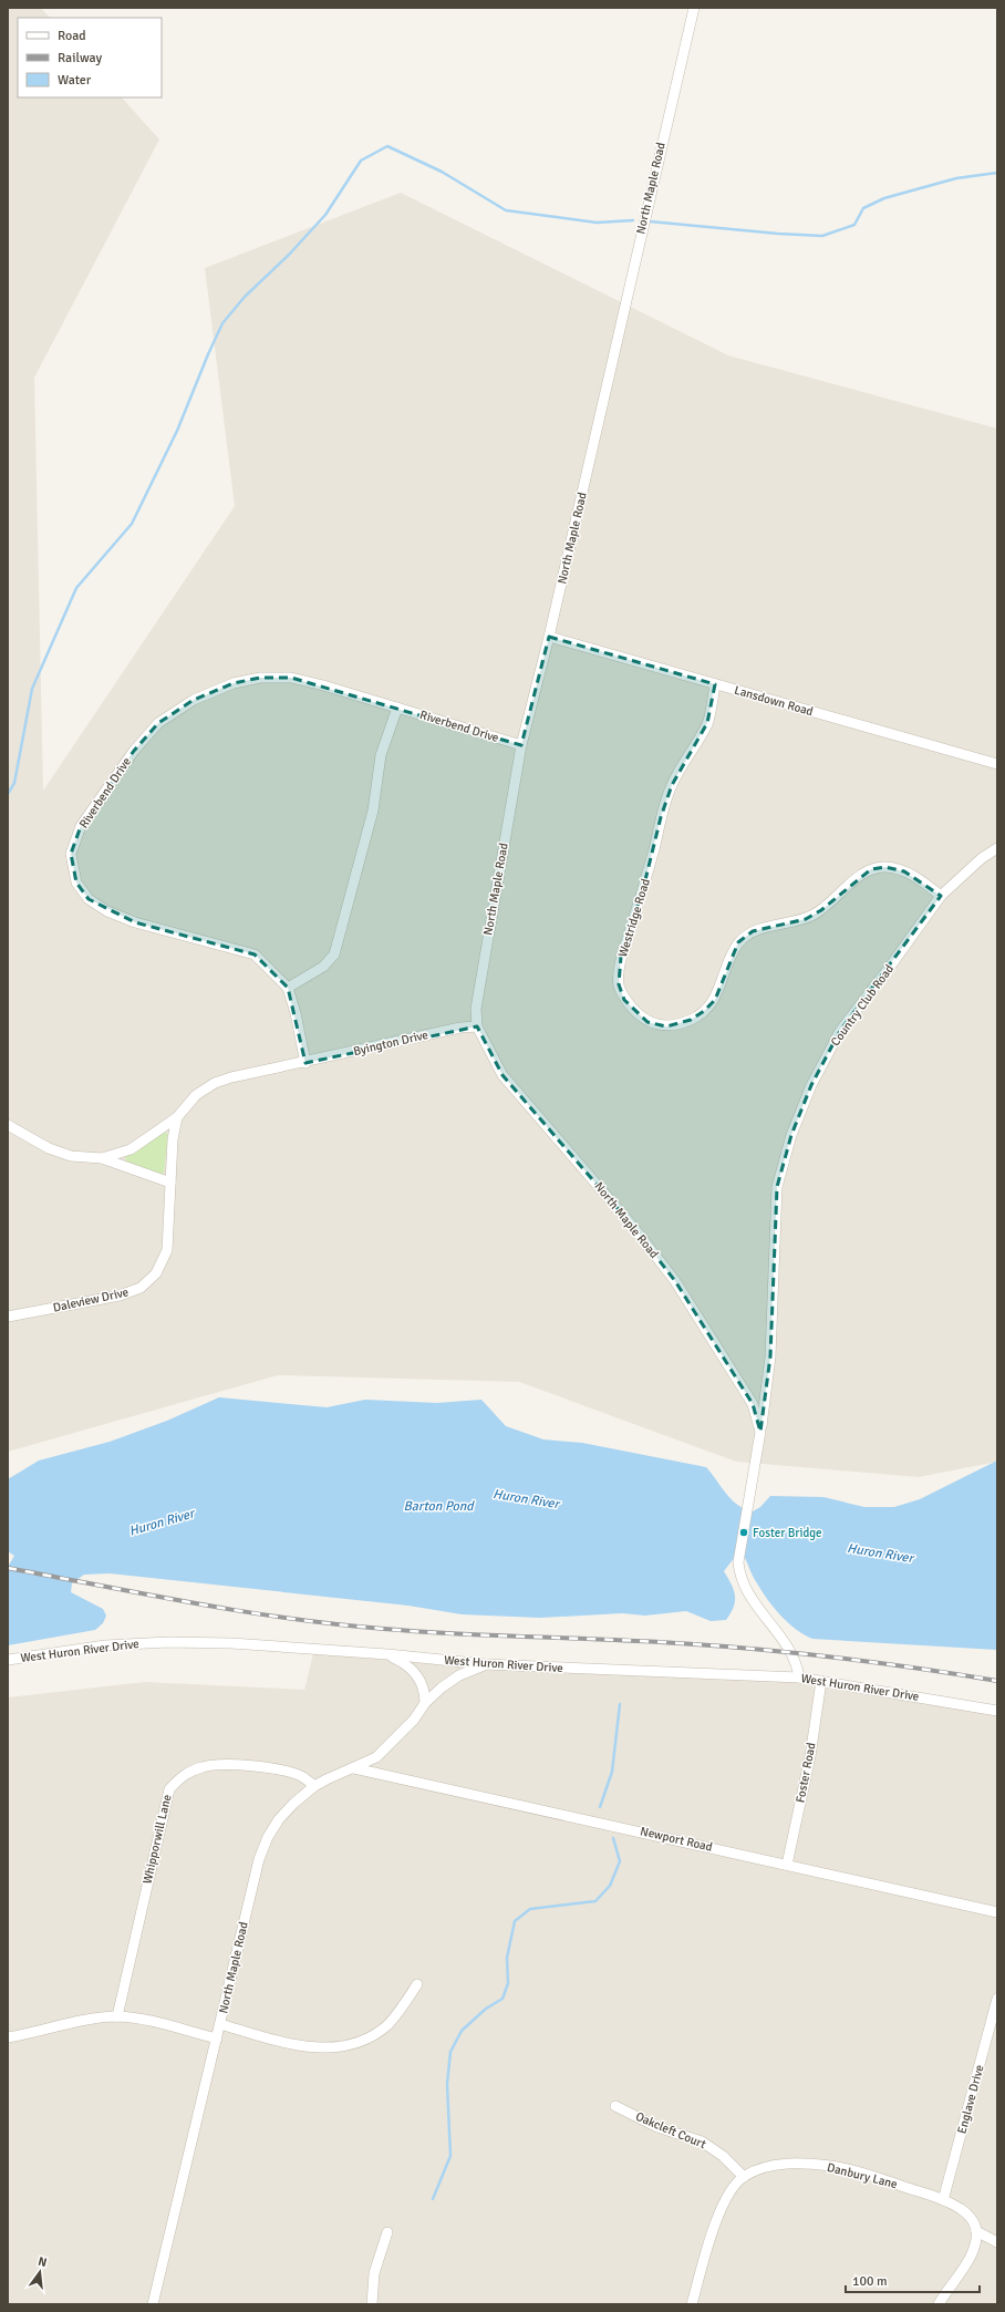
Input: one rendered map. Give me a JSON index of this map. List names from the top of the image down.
{
  "streets": {
    "street": [
      "North Maple Road",
      "Lansdown Road",
      "Riverbend Drive",
      "Westridge Road",
      "Country Club Road",
      "Byington Drive",
      "Daleview Drive",
      "West Huron River Drive",
      "Foster Road",
      "Whipporwill Lane",
      "Newport Road",
      "Englave Drive",
      "Oakcleft Court",
      "Danbury Lane"
    ]
  },
  "crossings": [
    ["North Maple Road", "Lansdown Road"],
    ["North Maple Road", "Riverbend Drive"],
    ["North Maple Road", "Country Club Road"],
    ["North Maple Road", "Byington Drive"],
    ["North Maple Road", "West Huron River Drive"],
    ["North Maple Road", "Whipporwill Lane"],
    ["North Maple Road", "Newport Road"],
    ["Lansdown Road", "Westridge Road"],
    ["Riverbend Drive", "Byington Drive"],
    ["Westridge Road", "Country Club Road"],
    ["Byington Drive", "Daleview Drive"],
    ["West Huron River Drive", "Foster Road"],
    ["Foster Road", "Newport Road"],
    ["Englave Drive", "Danbury Lane"],
    ["Oakcleft Court", "Danbury Lane"]
  ],
  "water": ["Huron River", "Barton Pond"],
  "places": ["Foster Bridge"],
  "legend": ["Road", "Railway", "Water"],
  "scale_bar": "100 m",
  "north": "top"
}
